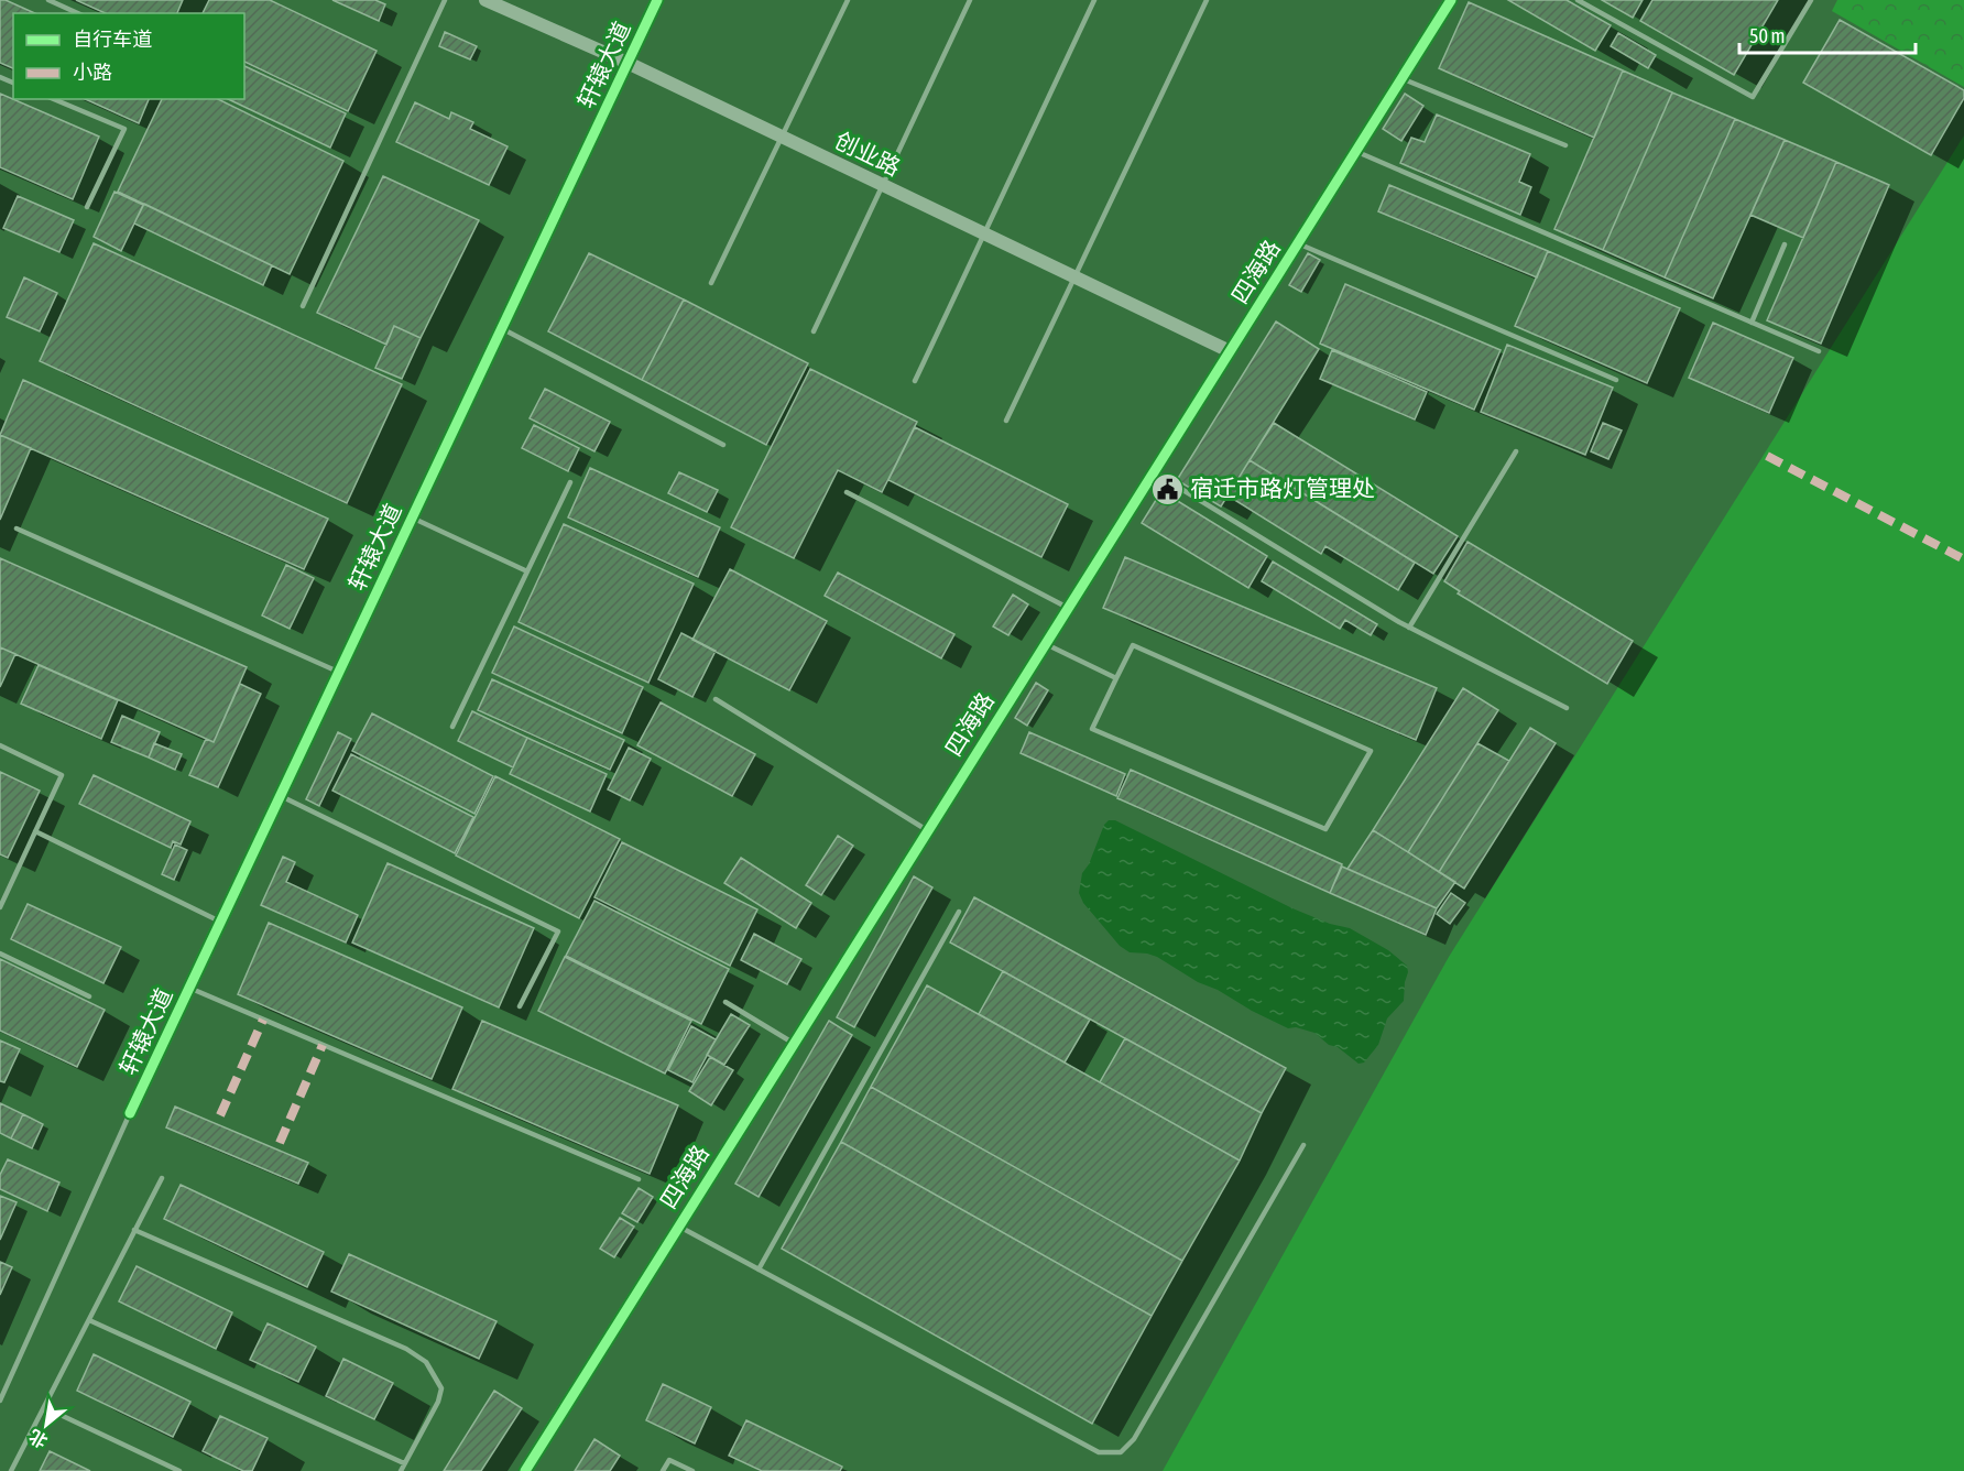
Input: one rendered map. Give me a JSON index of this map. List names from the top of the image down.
{
  "streets": {
    "street": ["轩辕大道", "创业路", "四海路"]
  },
  "crossings": [
    ["轩辕大道", "创业路"],
    ["创业路", "四海路"]
  ],
  "places": {
    "public building": ["宿迁市路灯管理处"]
  },
  "legend": ["自行车道", "小路"],
  "scale_bar": "50 m",
  "north": "bottom left"
}
